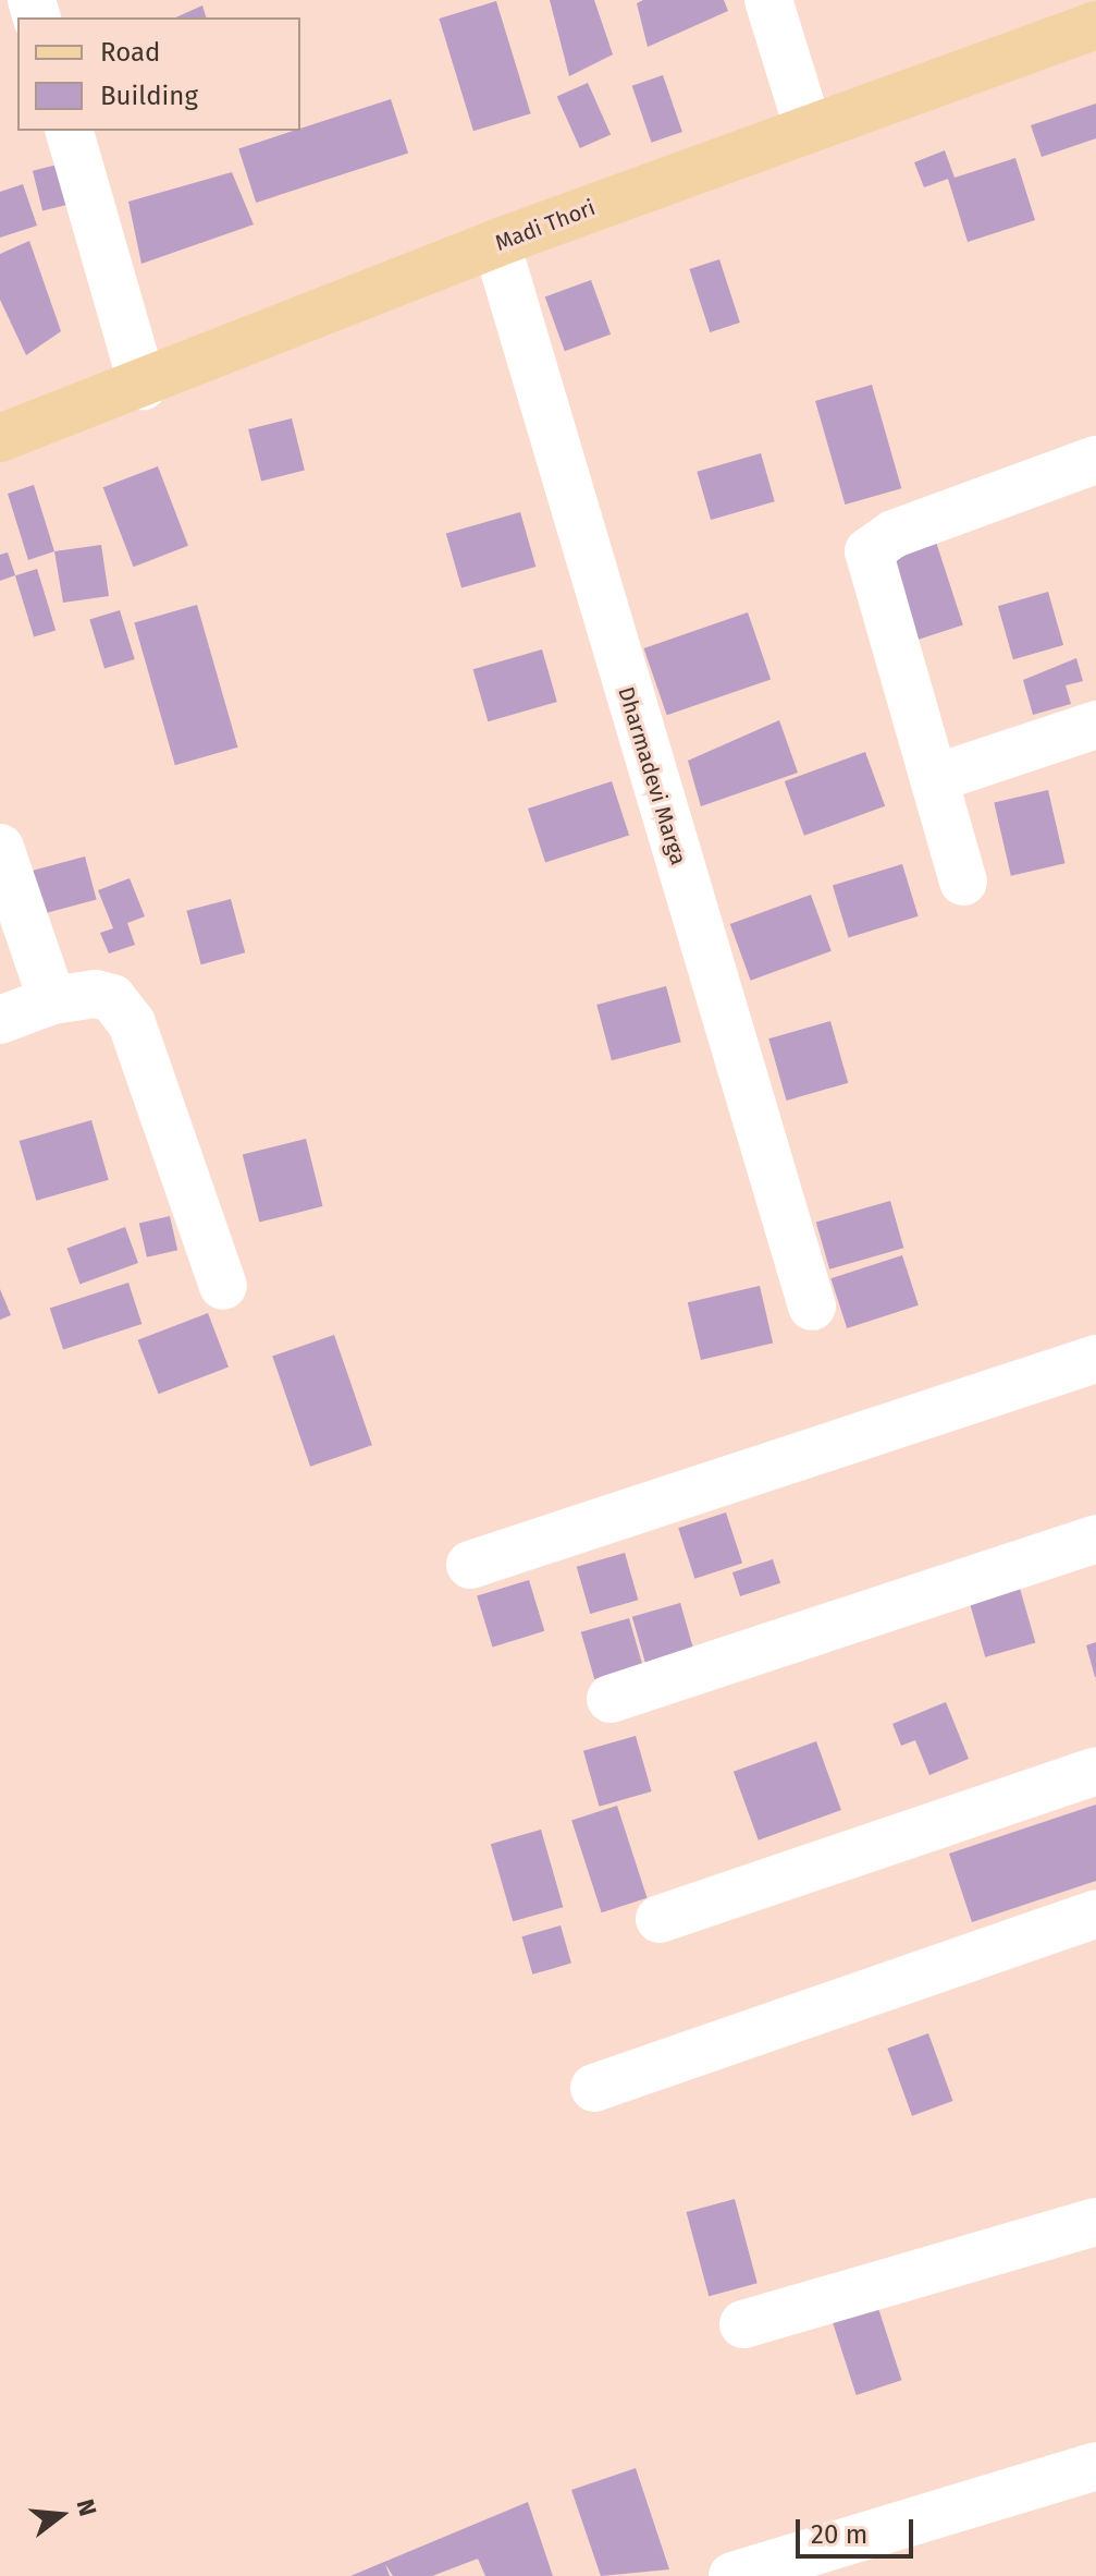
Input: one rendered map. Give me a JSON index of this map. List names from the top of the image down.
{
  "streets": {
    "main road": ["Madi Thori"],
    "street": ["Dharmadevi Marga"]
  },
  "crossings": [
    ["Madi Thori", "Dharmadevi Marga"]
  ],
  "legend": ["Road", "Building"],
  "scale_bar": "20 m",
  "north": "right"
}
